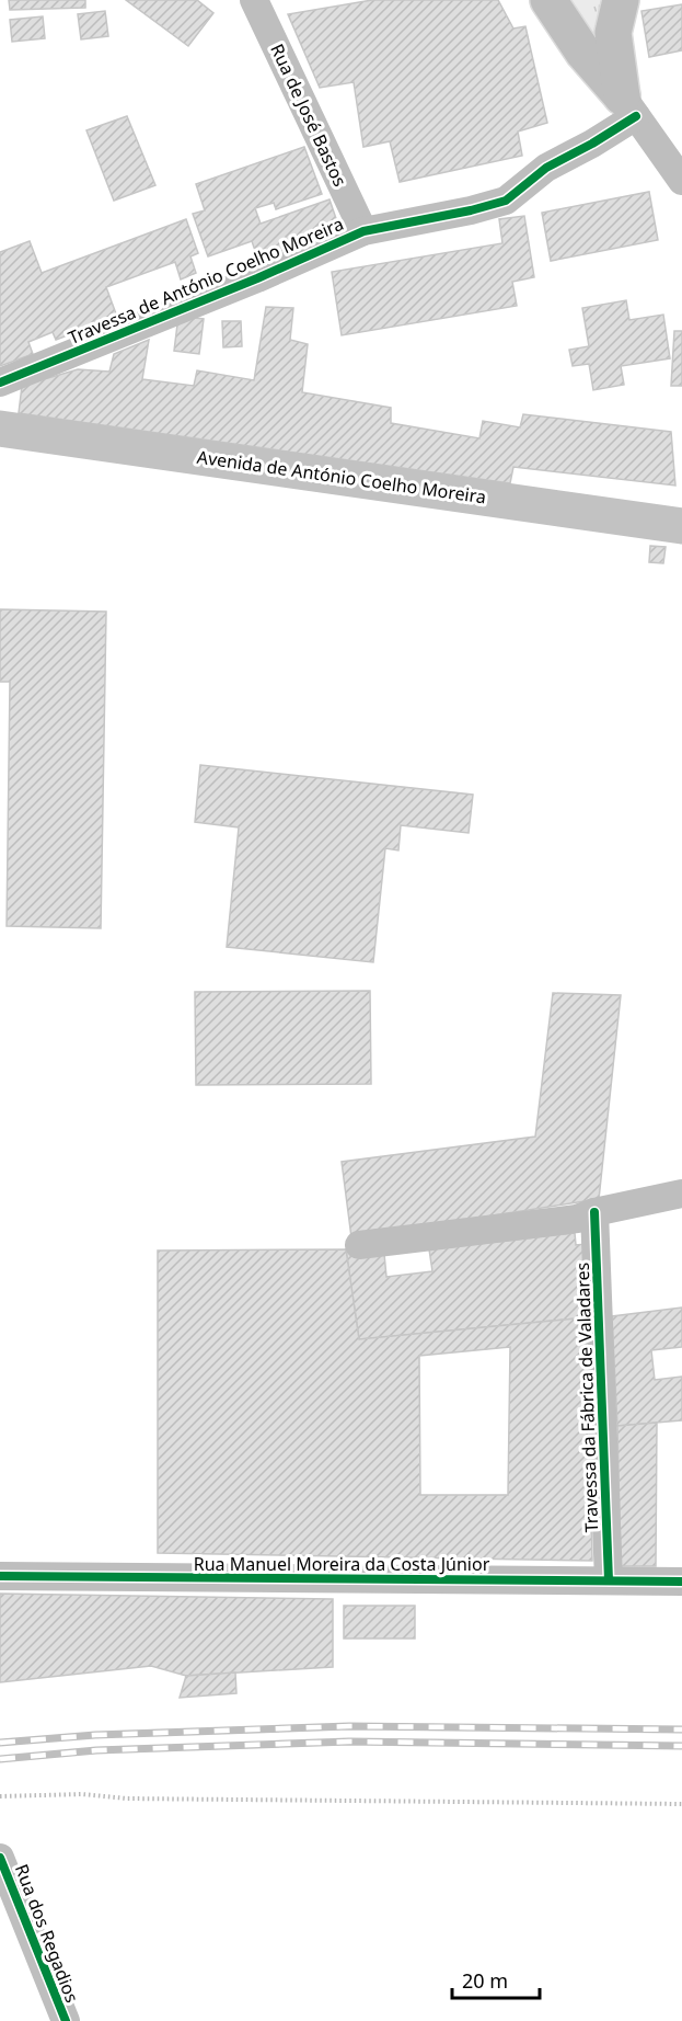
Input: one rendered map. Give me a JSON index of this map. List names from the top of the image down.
{
  "streets": {
    "main road": ["Avenida de António Coelho Moreira"],
    "street": [
      "Rua de José Bastos",
      "Travessa de António Coelho Moreira",
      "Travessa da Fábrica de Valadares",
      "Rua Manuel Moreira da Costa Júnior",
      "Rua dos Regadios"
    ]
  },
  "crossings": [
    ["Rua de José Bastos", "Travessa de António Coelho Moreira"],
    ["Travessa da Fábrica de Valadares", "Rua Manuel Moreira da Costa Júnior"]
  ],
  "scale_bar": "20 m"
}
